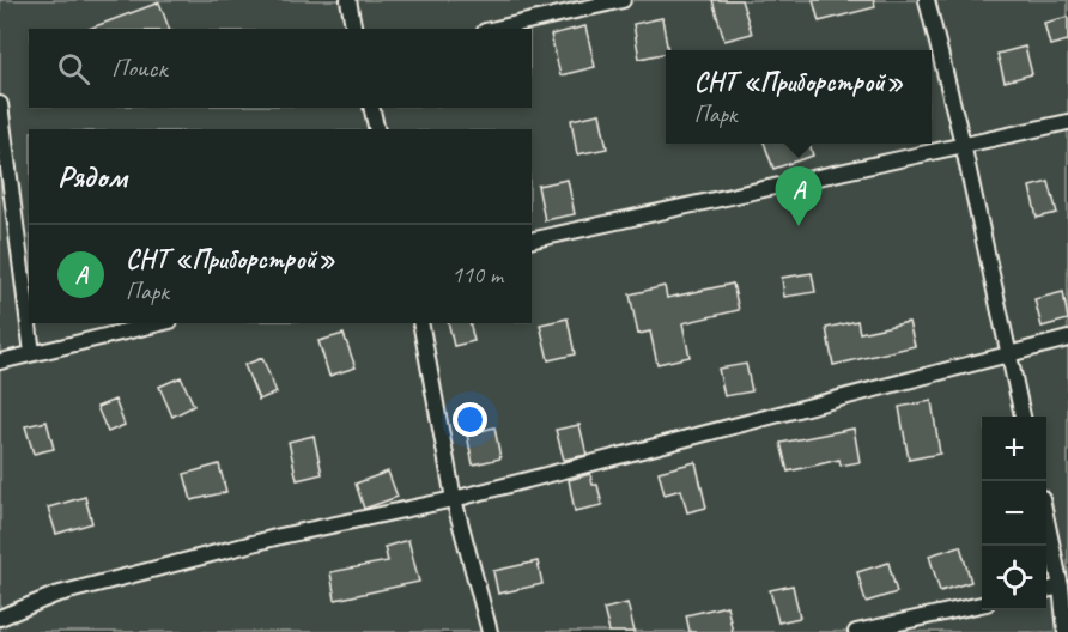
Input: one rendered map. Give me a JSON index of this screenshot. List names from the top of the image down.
{
  "page": {
    "search": "Поиск",
    "popup": ["СНТ «Приборстрой»", "Парк"],
    "heading": "Рядом",
    "pins": "A",
    "list": [
      {
        "mark": "A",
        "name": "СНТ «Приборстрой»",
        "note": "Парк",
        "value": "110 m"
      }
    ],
    "map_buttons": ["+", "−"]
  }
}
